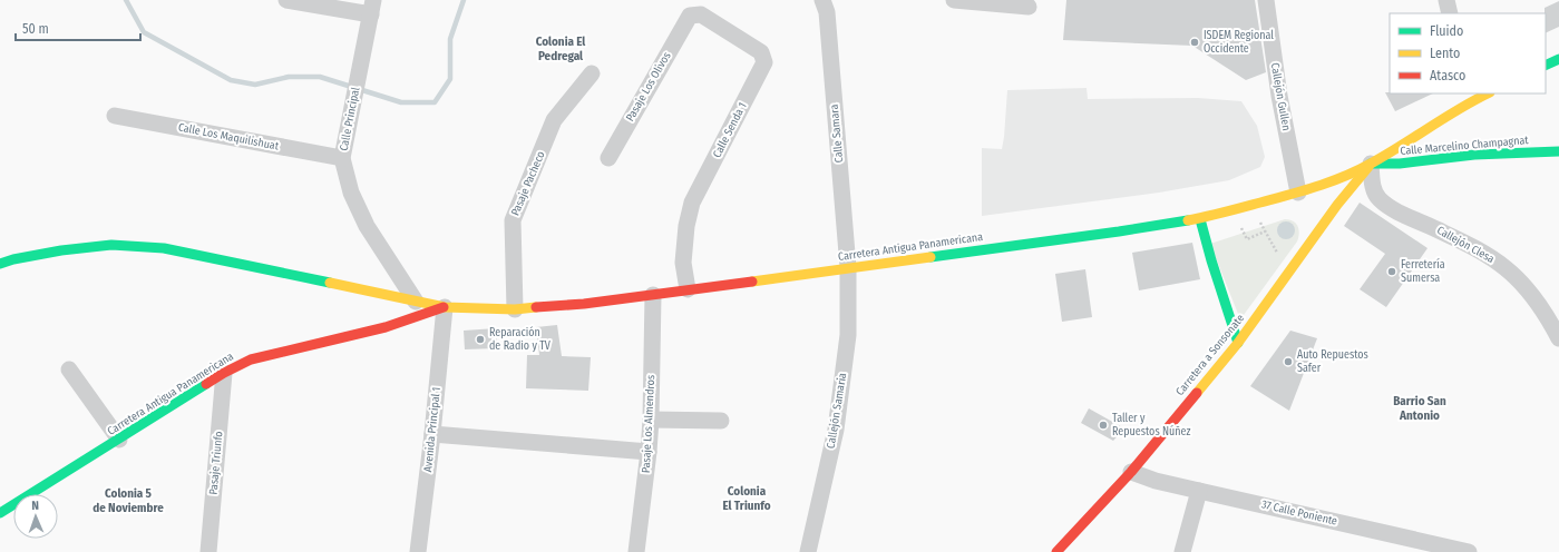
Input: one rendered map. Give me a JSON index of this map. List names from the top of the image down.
{
  "streets": {
    "main road": ["Calle Marcelino Champagnat", "Carretera Antigua Panamericana", "Carretera a Sonsonate"],
    "street": [
      "Pasaje Los Olivos",
      "Callejón Gullen",
      "Calle Principal",
      "Calle Senda 1",
      "Calle Samara",
      "Calle Los Maquilishuat",
      "Pasaje Pacheco",
      "Callejón Clesa",
      "Callejón Samaria",
      "Pasaje Los Almendros",
      "Avenida Principal 1",
      "Pasaje Triunfo",
      "37 Calle Poniente"
    ]
  },
  "crossings": [
    ["Pasaje Los Olivos", "Calle Senda 1"],
    ["Callejón Gullen", "Carretera Antigua Panamericana"],
    ["Calle Principal", "Calle Los Maquilishuat"],
    ["Calle Principal", "Carretera Antigua Panamericana"],
    ["Calle Senda 1", "Carretera Antigua Panamericana"],
    ["Calle Samara", "Carretera Antigua Panamericana"],
    ["Calle Samara", "Callejón Samaria"],
    ["Calle Marcelino Champagnat", "Callejón Clesa"],
    ["Calle Marcelino Champagnat", "Carretera Antigua Panamericana"],
    ["Calle Marcelino Champagnat", "Carretera a Sonsonate"],
    ["Pasaje Pacheco", "Carretera Antigua Panamericana"],
    ["Callejón Clesa", "Carretera Antigua Panamericana"],
    ["Callejón Clesa", "Carretera a Sonsonate"],
    ["Carretera Antigua Panamericana", "Carretera a Sonsonate"],
    ["Carretera Antigua Panamericana", "Callejón Samaria"],
    ["Carretera Antigua Panamericana", "Pasaje Los Almendros"],
    ["Carretera Antigua Panamericana", "Avenida Principal 1"],
    ["Carretera Antigua Panamericana", "Pasaje Triunfo"],
    ["Carretera a Sonsonate", "37 Calle Poniente"]
  ],
  "districts": [
    "Colonia El Pedregal",
    "Barrio San Antonio",
    "Colonia El Triunfo",
    "Colonia 5 de Noviembre"
  ],
  "places": [
    "ISDEM Regional Occidente",
    "Ferretería Sumersa",
    "Reparación de Radio y TV",
    "Auto Repuestos Safer",
    "Taller y Repuestos Núñez"
  ],
  "legend": ["Fluido", "Lento", "Atasco"],
  "scale_bar": "50 m",
  "north": "top"
}
